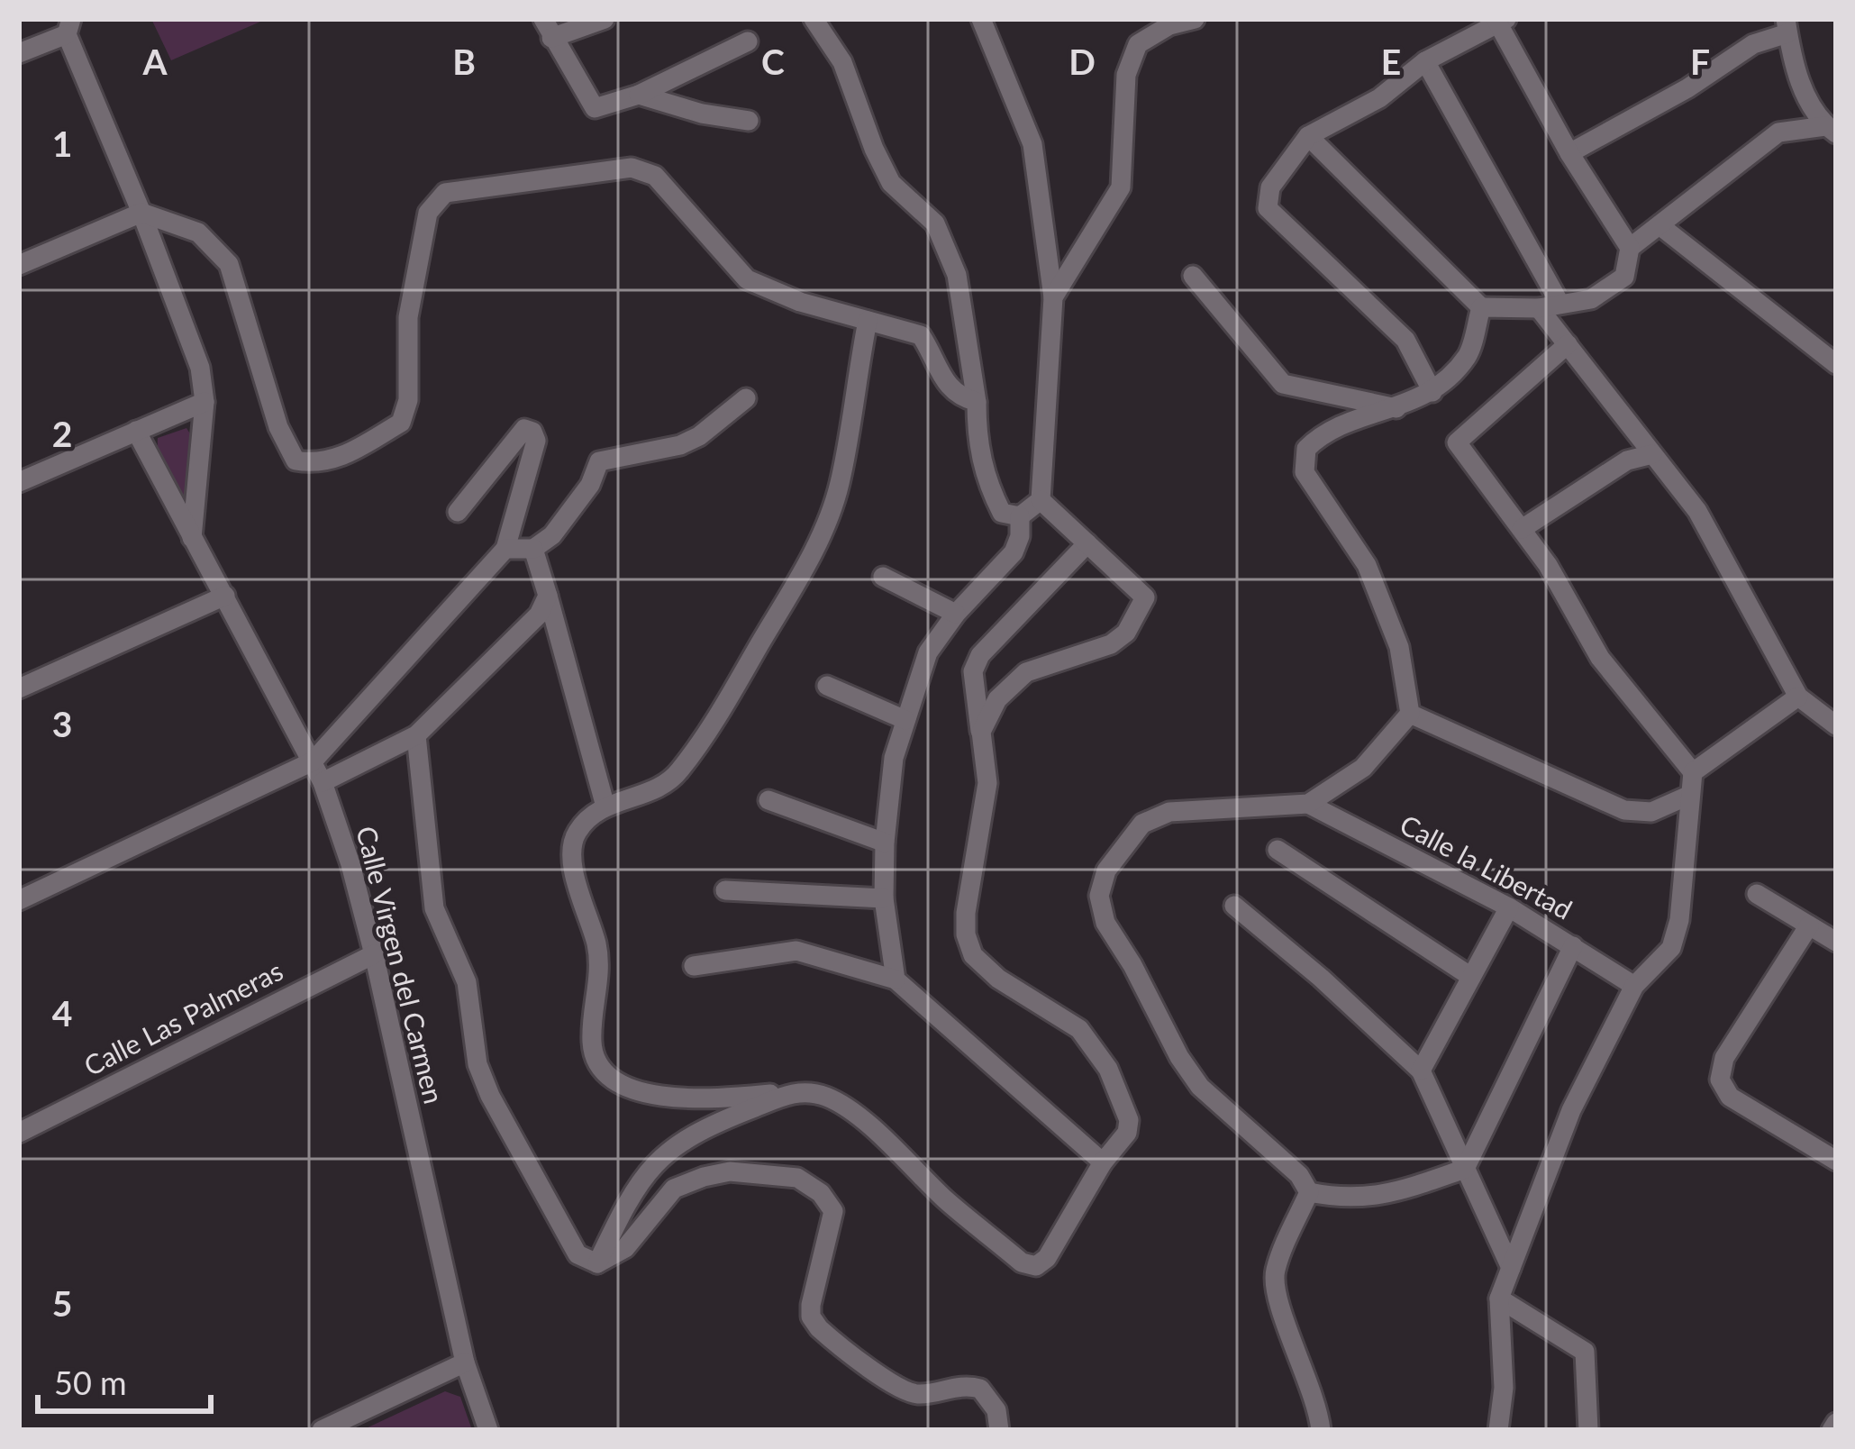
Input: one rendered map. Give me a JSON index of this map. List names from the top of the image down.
{
  "streets": {
    "street": ["Calle la Libertad", "Calle Virgen del Carmen", "Calle Las Palmeras"]
  },
  "crossings": [
    ["Calle Virgen del Carmen", "Calle Las Palmeras"]
  ],
  "scale_bar": "50 m",
  "grid": {
    "columns": [
      "A",
      "B",
      "C",
      "D",
      "E",
      "F"
    ],
    "rows": [
      "1",
      "2",
      "3",
      "4",
      "5"
    ]
  }
}
